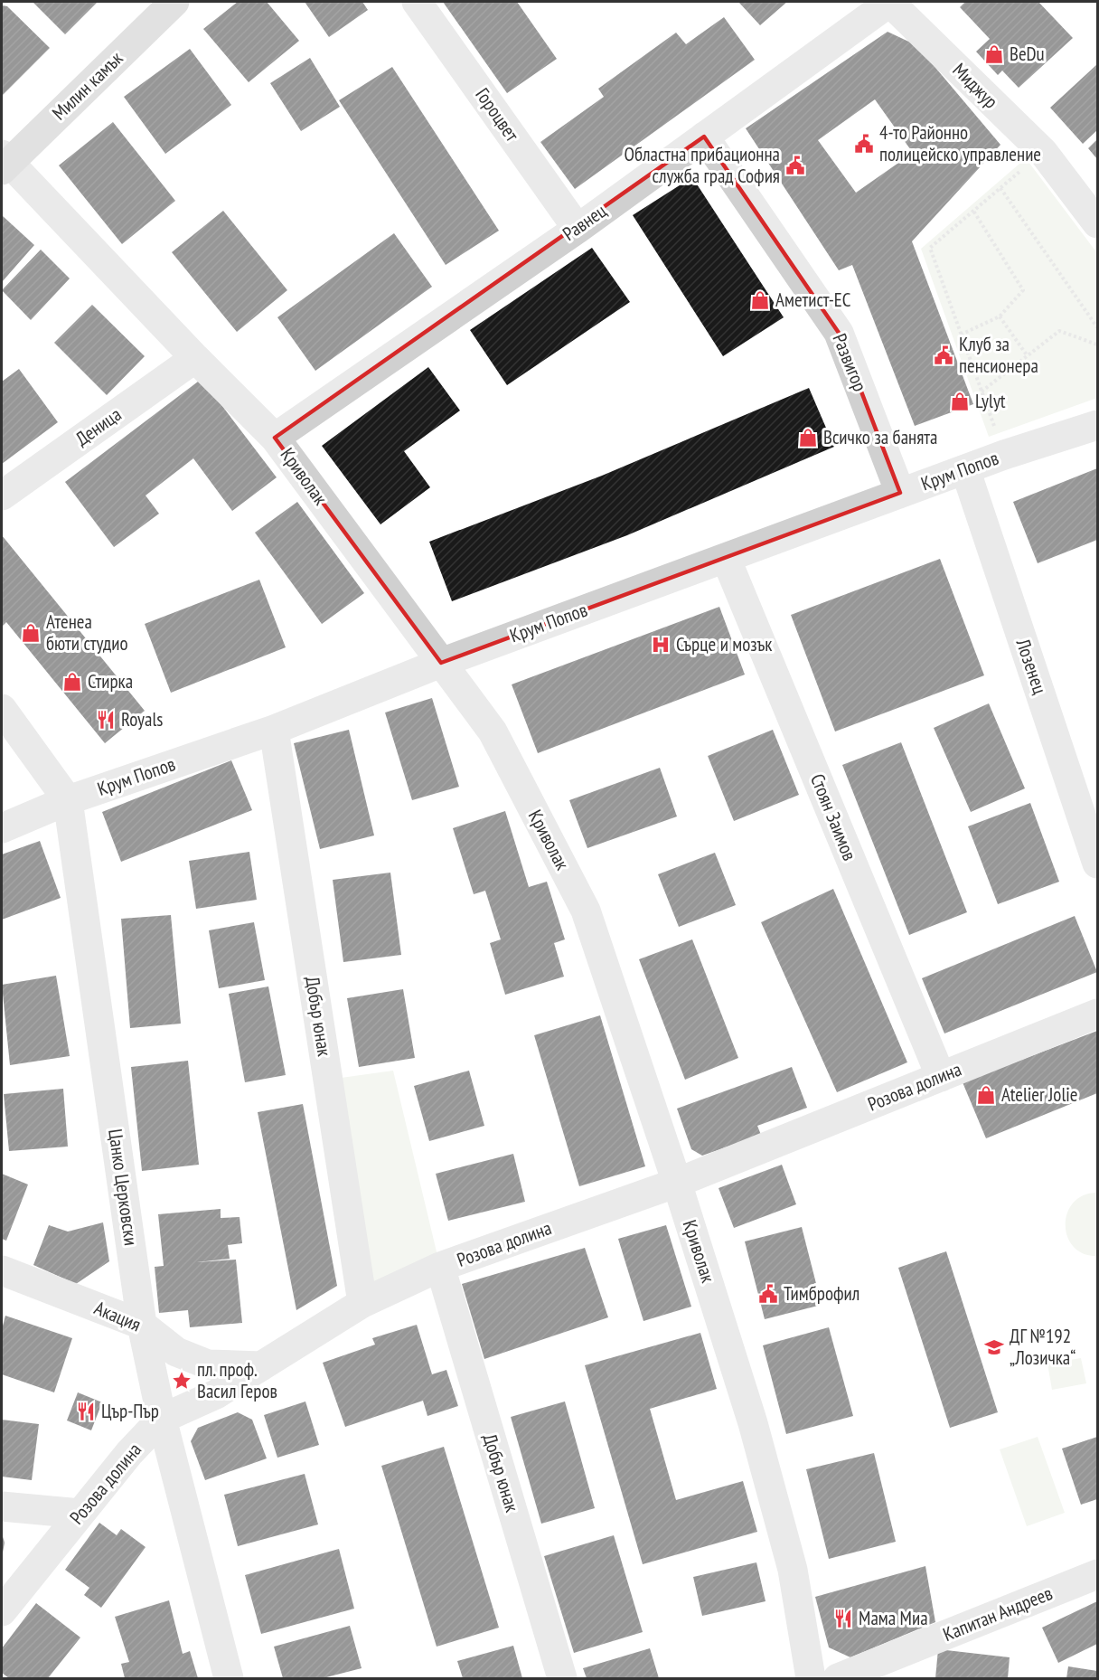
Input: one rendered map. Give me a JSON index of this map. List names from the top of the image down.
{
  "streets": {
    "street": [
      "Милин камък",
      "Миджур",
      "Гороцвет",
      "Равнец",
      "Развигор",
      "Деница",
      "Крум Попов",
      "Криволак",
      "Лозенец",
      "Стоян Заимов",
      "Добър юнак",
      "Розова долина",
      "Цанко Церковски",
      "Акация",
      "Капитан Андреев"
    ]
  },
  "crossings": [
    ["Милин камък", "Криволак"],
    ["Миджур", "Равнец"],
    ["Гороцвет", "Равнец"],
    ["Равнец", "Развигор"],
    ["Равнец", "Криволак"],
    ["Развигор", "Крум Попов"],
    ["Деница", "Криволак"],
    ["Крум Попов", "Криволак"],
    ["Крум Попов", "Лозенец"],
    ["Крум Попов", "Стоян Заимов"],
    ["Крум Попов", "Добър юнак"],
    ["Крум Попов", "Цанко Церковски"],
    ["Криволак", "Розова долина"],
    ["Стоян Заимов", "Розова долина"],
    ["Добър юнак", "Розова долина"],
    ["Розова долина", "Цанко Церковски"],
    ["Розова долина", "Акация"],
    ["Цанко Церковски", "Акация"]
  ],
  "places": {
    "shop": [
      "BeDu",
      "Аметист-ЕС",
      "Lylyt",
      "Всичко за банята",
      "Атенеа бюти студио",
      "Стирка",
      "Atelier Jolie"
    ],
    "public building": [
      "4-то Районно полицейско управление",
      "Областна прибационна служба град София",
      "Клуб за пенсионера",
      "Тимброфил"
    ],
    "hospital": ["Сърце и мозък"],
    "restaurant": ["Royals", "Цър-Пър", "Мама Миа"],
    "school or university": ["ДГ №192 „Лозичка“"],
    "place": ["пл. проф. Васил Геров"]
  }
}
